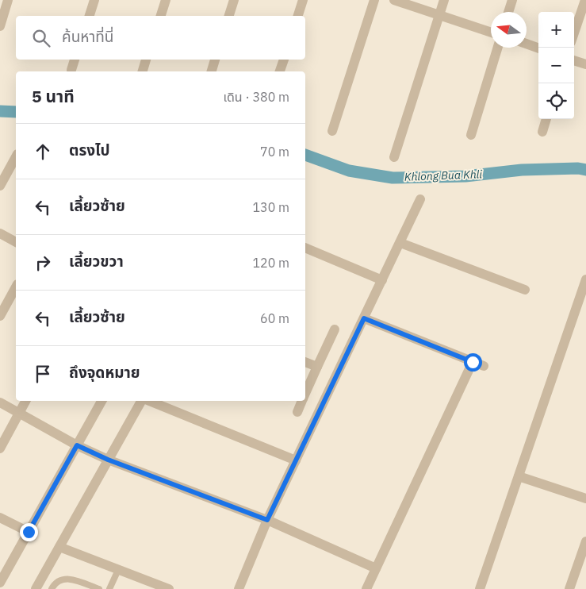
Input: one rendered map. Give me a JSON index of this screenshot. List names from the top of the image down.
{
  "water": ["Khlong Bua Khli"],
  "north": "left",
  "page": {
    "map_buttons": ["+", "−"],
    "search": "ค้นหาที่นี่",
    "heading": ["5 นาที", "เดิน · 380 m"],
    "list": [
      ["ตรงไป", "70 m"],
      ["เลี้ยวซ้าย", "130 m"],
      ["เลี้ยวขวา", "120 m"],
      ["เลี้ยวซ้าย", "60 m"],
      "ถึงจุดหมาย"
    ]
  }
}
